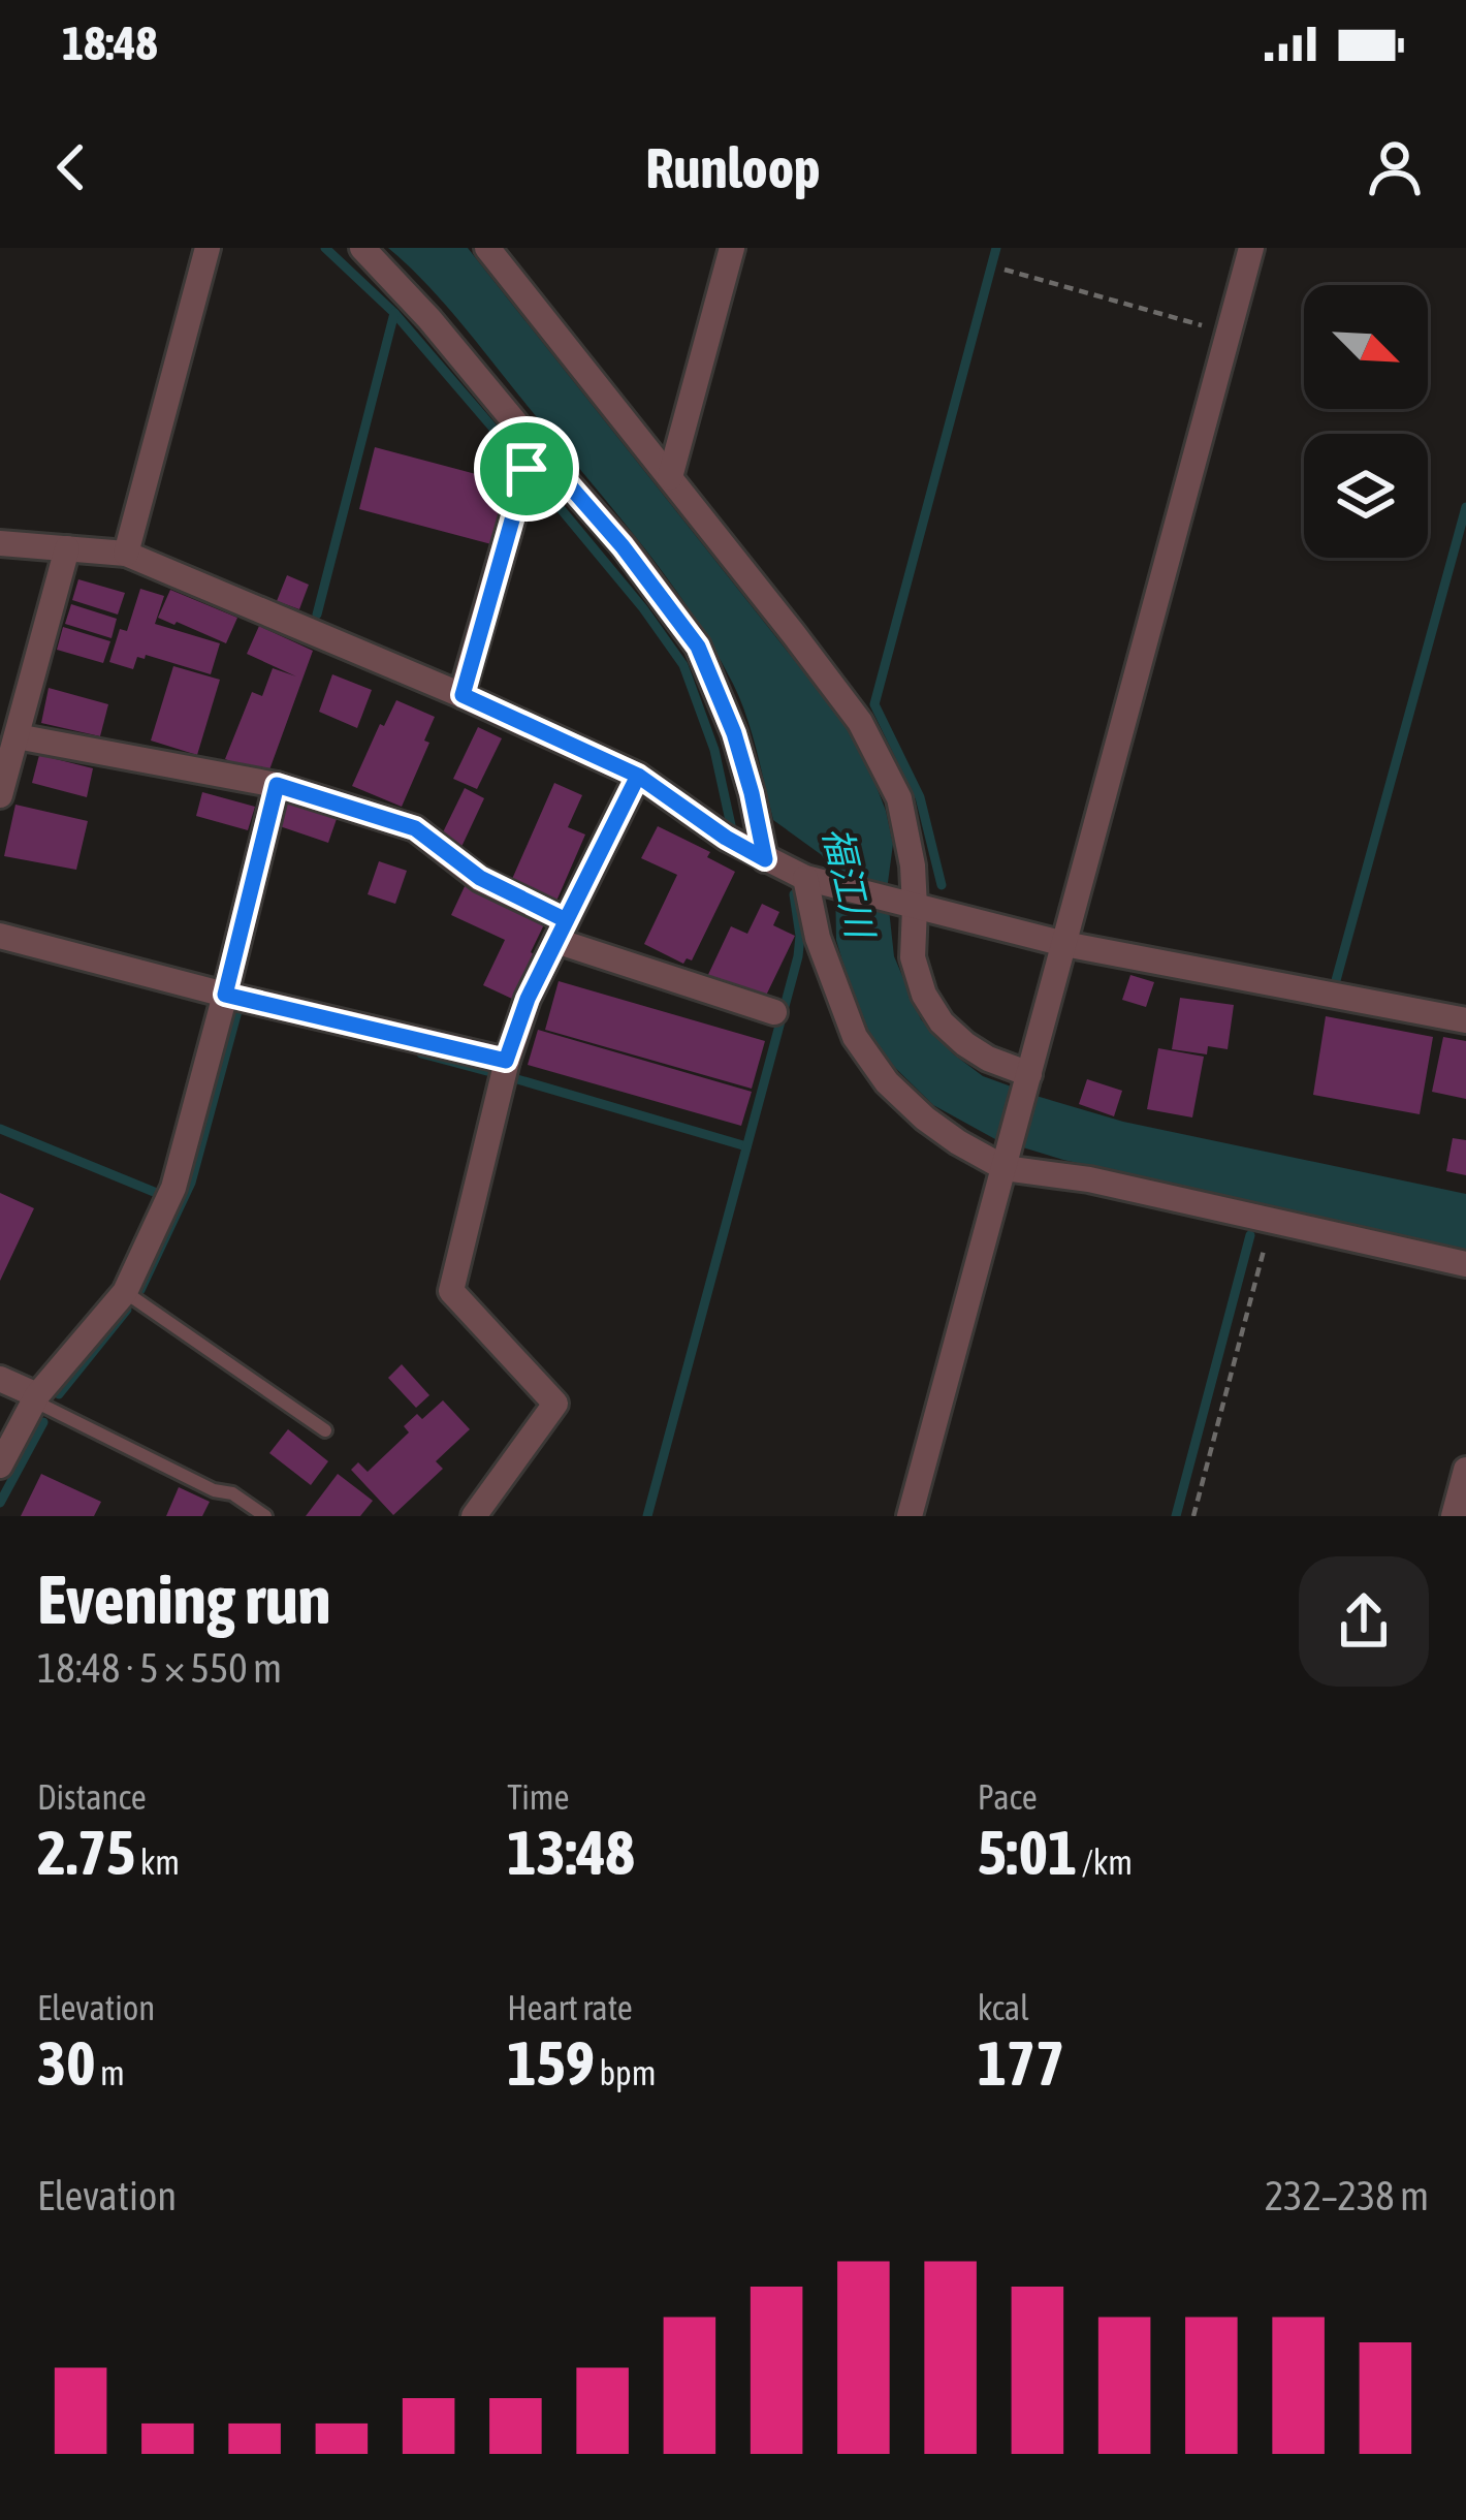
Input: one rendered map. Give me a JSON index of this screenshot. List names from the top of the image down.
{
  "water": ["福江川"],
  "north": "bottom right",
  "page": {
    "status": "18:48",
    "header": "Runloop",
    "heading": ["Evening run", "18:48 · 5 × 550 m"],
    "stats": [
      ["Distance", "2.75 km"],
      ["Time", "13:48"],
      ["Pace", "5:01 /km"],
      ["Elevation", "30 m"],
      ["Heart rate", "159 bpm"],
      ["kcal", "177"]
    ],
    "chart": ["Elevation", "232–238 m"]
  }
}
